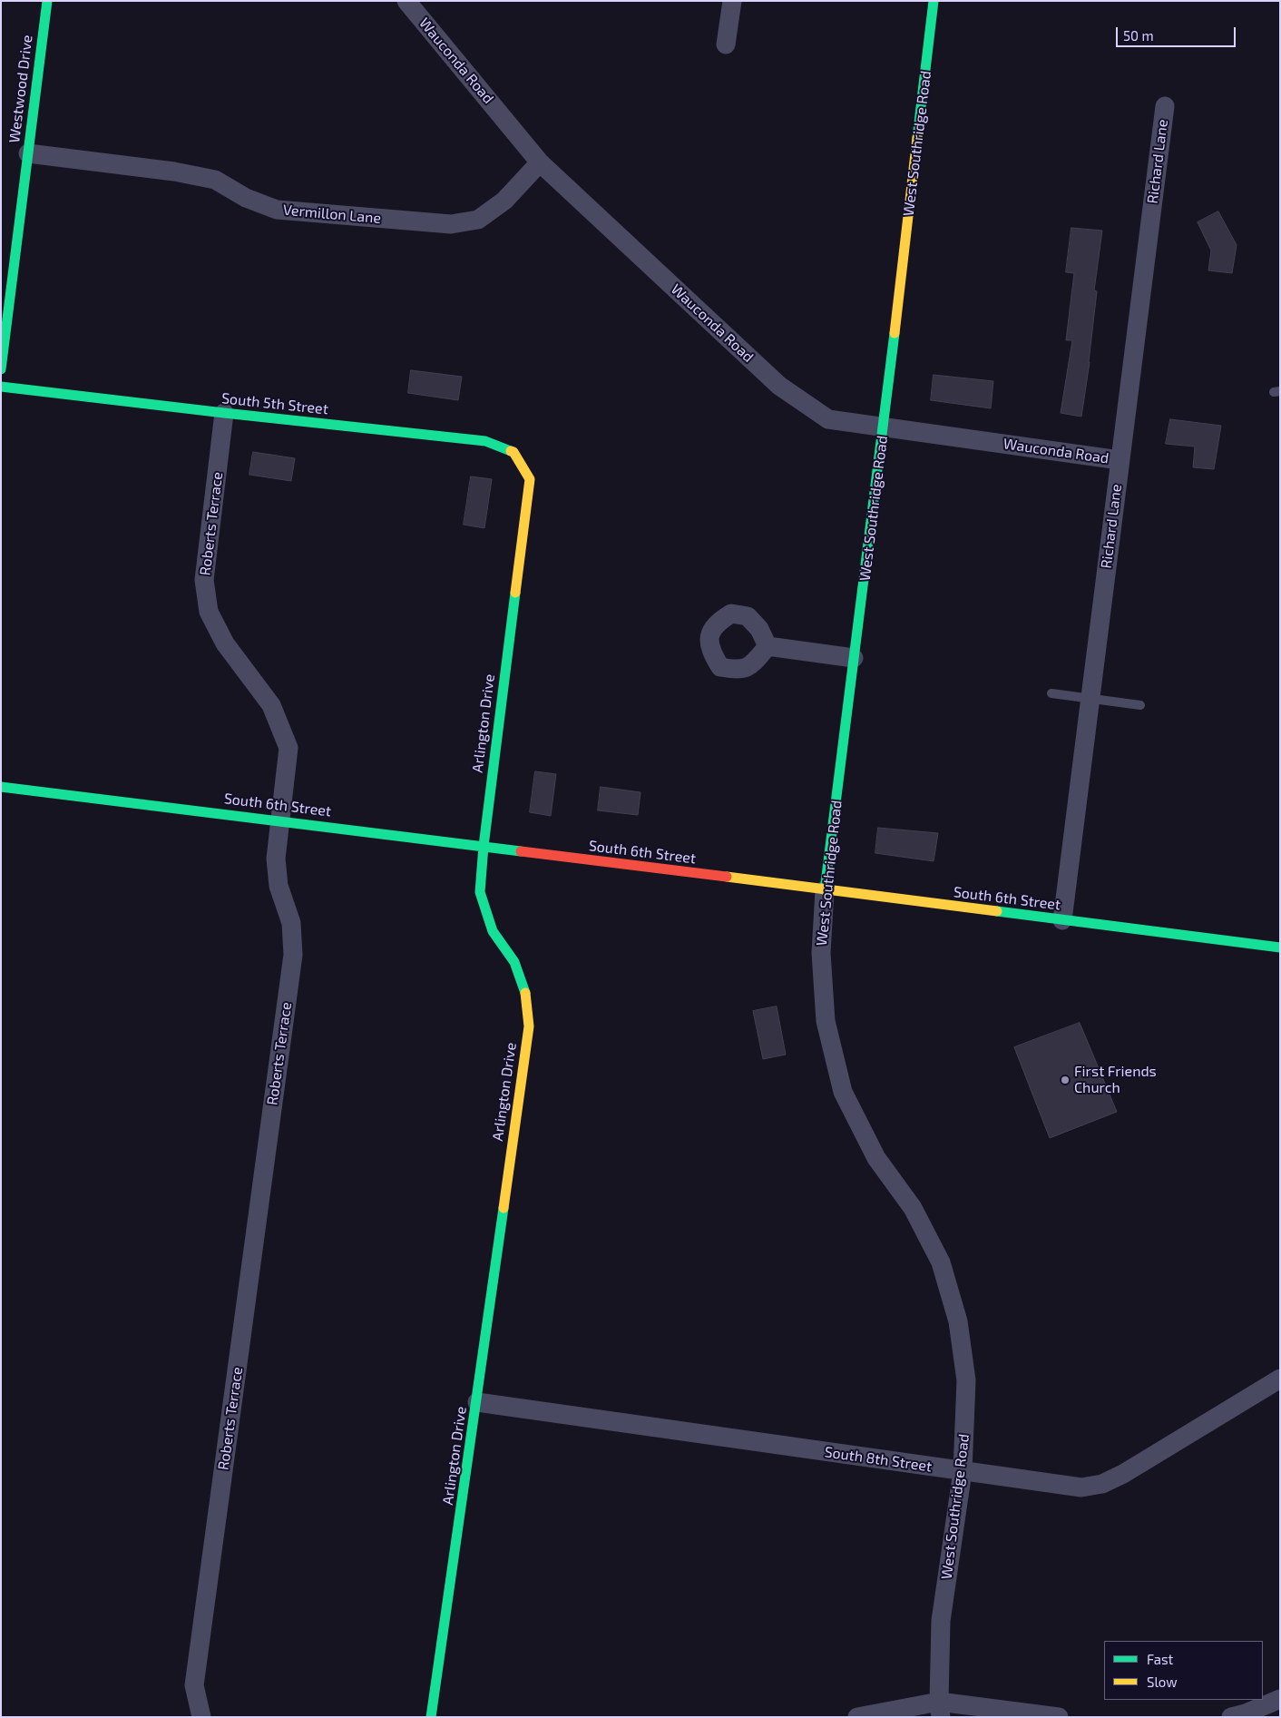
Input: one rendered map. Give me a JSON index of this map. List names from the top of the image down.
{
  "streets": {
    "street": [
      "Wauconda Road",
      "Westwood Drive",
      "West Southridge Road",
      "Richard Lane",
      "Vermillon Lane",
      "South 5th Street",
      "Roberts Terrace",
      "Arlington Drive",
      "South 6th Street",
      "South 8th Street"
    ]
  },
  "crossings": [
    ["Wauconda Road", "West Southridge Road"],
    ["Wauconda Road", "Richard Lane"],
    ["Wauconda Road", "Vermillon Lane"],
    ["Westwood Drive", "Vermillon Lane"],
    ["West Southridge Road", "South 6th Street"],
    ["West Southridge Road", "South 8th Street"],
    ["Richard Lane", "South 6th Street"],
    ["South 5th Street", "Roberts Terrace"],
    ["South 5th Street", "Arlington Drive"],
    ["Roberts Terrace", "South 6th Street"],
    ["Arlington Drive", "South 6th Street"],
    ["Arlington Drive", "South 8th Street"]
  ],
  "places": ["First Friends Church"],
  "legend": ["Fast", "Slow"],
  "scale_bar": "50 m"
}
